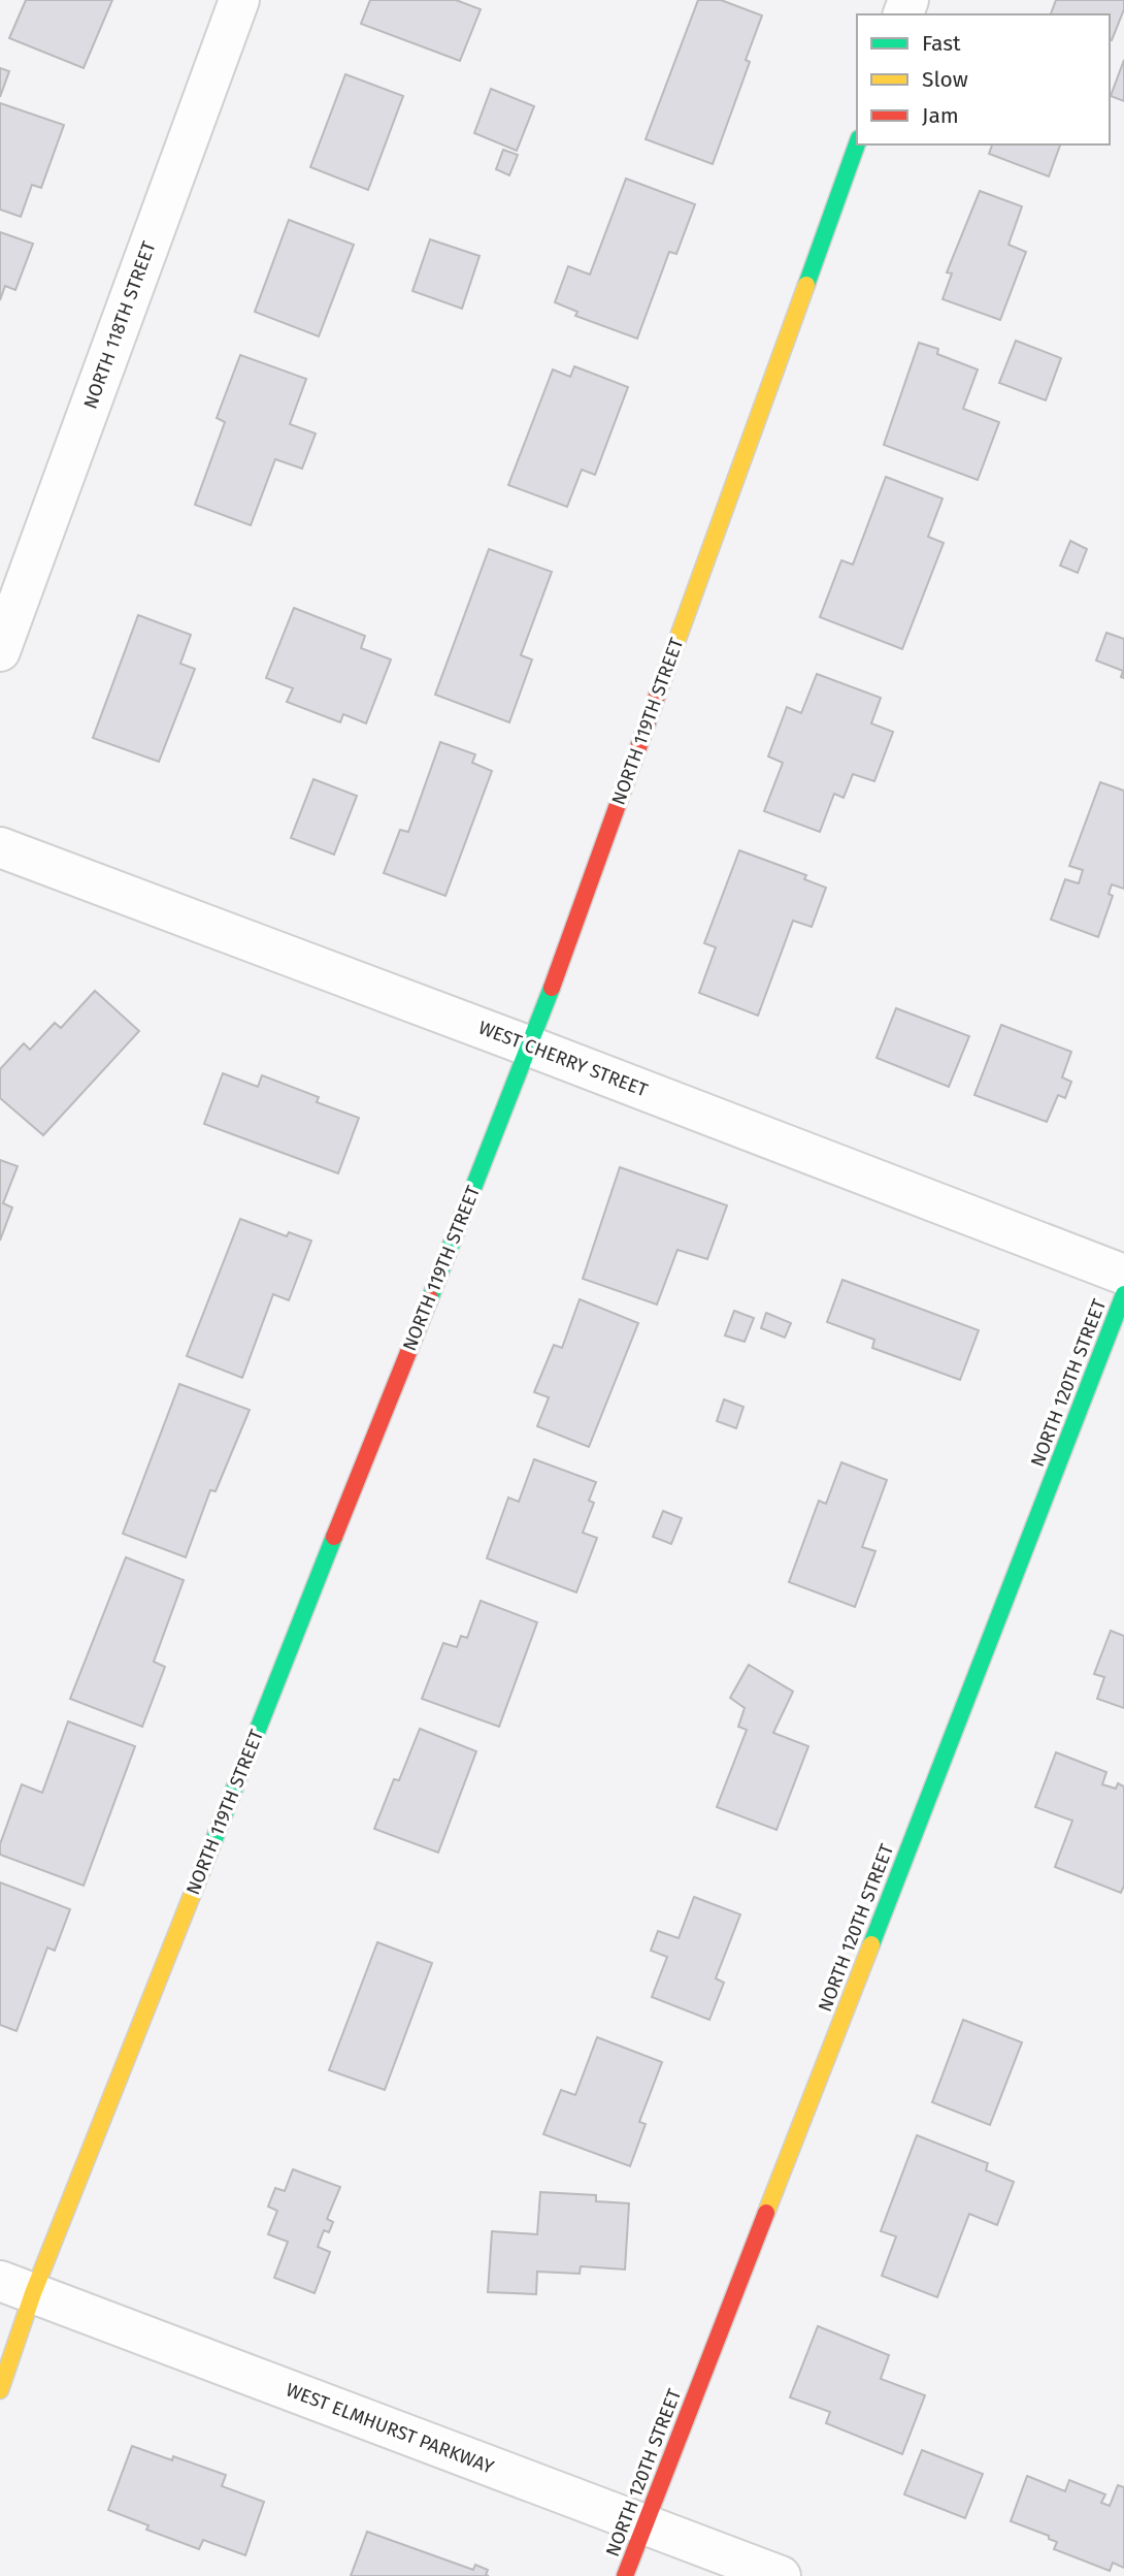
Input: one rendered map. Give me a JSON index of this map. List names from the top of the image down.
{
  "streets": {
    "street": [
      "NORTH 118TH STREET",
      "NORTH 119TH STREET",
      "WEST CHERRY STREET",
      "NORTH 120TH STREET",
      "WEST ELMHURST PARKWAY"
    ]
  },
  "crossings": [
    ["NORTH 119TH STREET", "WEST CHERRY STREET"],
    ["NORTH 119TH STREET", "WEST ELMHURST PARKWAY"],
    ["NORTH 120TH STREET", "WEST ELMHURST PARKWAY"]
  ],
  "legend": ["Fast", "Slow", "Jam"]
}
